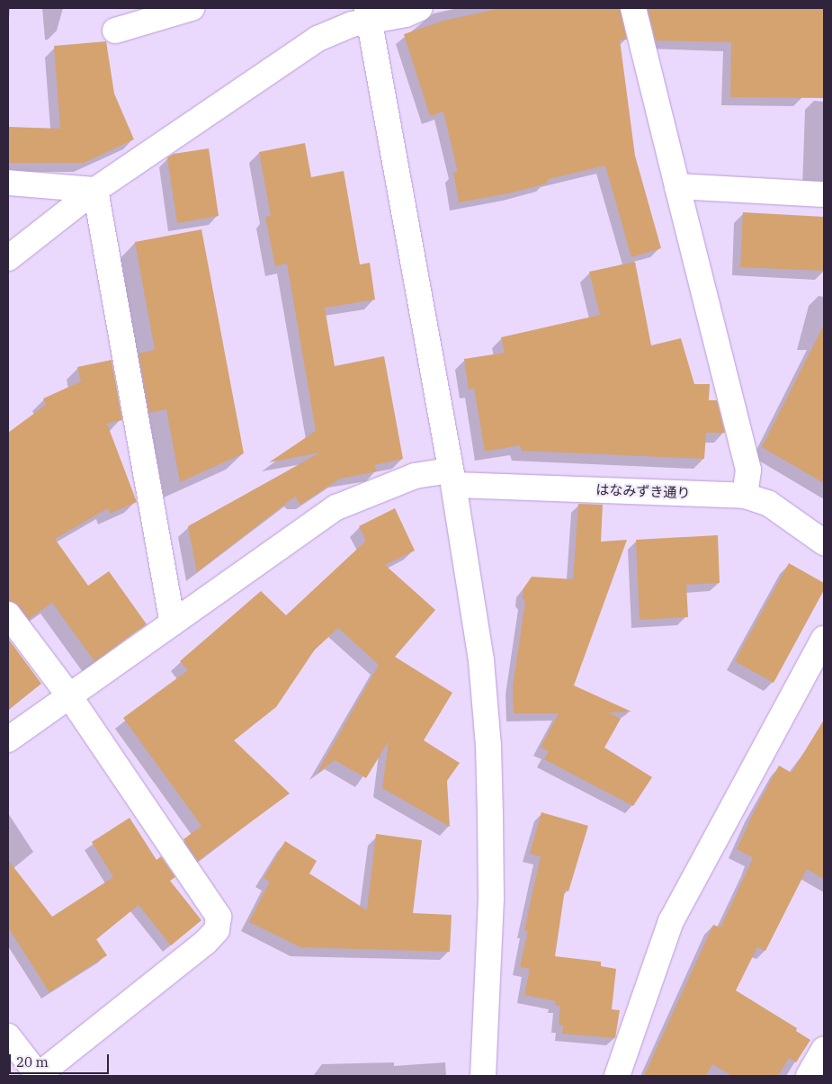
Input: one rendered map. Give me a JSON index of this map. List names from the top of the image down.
{
  "streets": {
    "main road": ["はなみずき通り"]
  },
  "scale_bar": "20 m"
}
